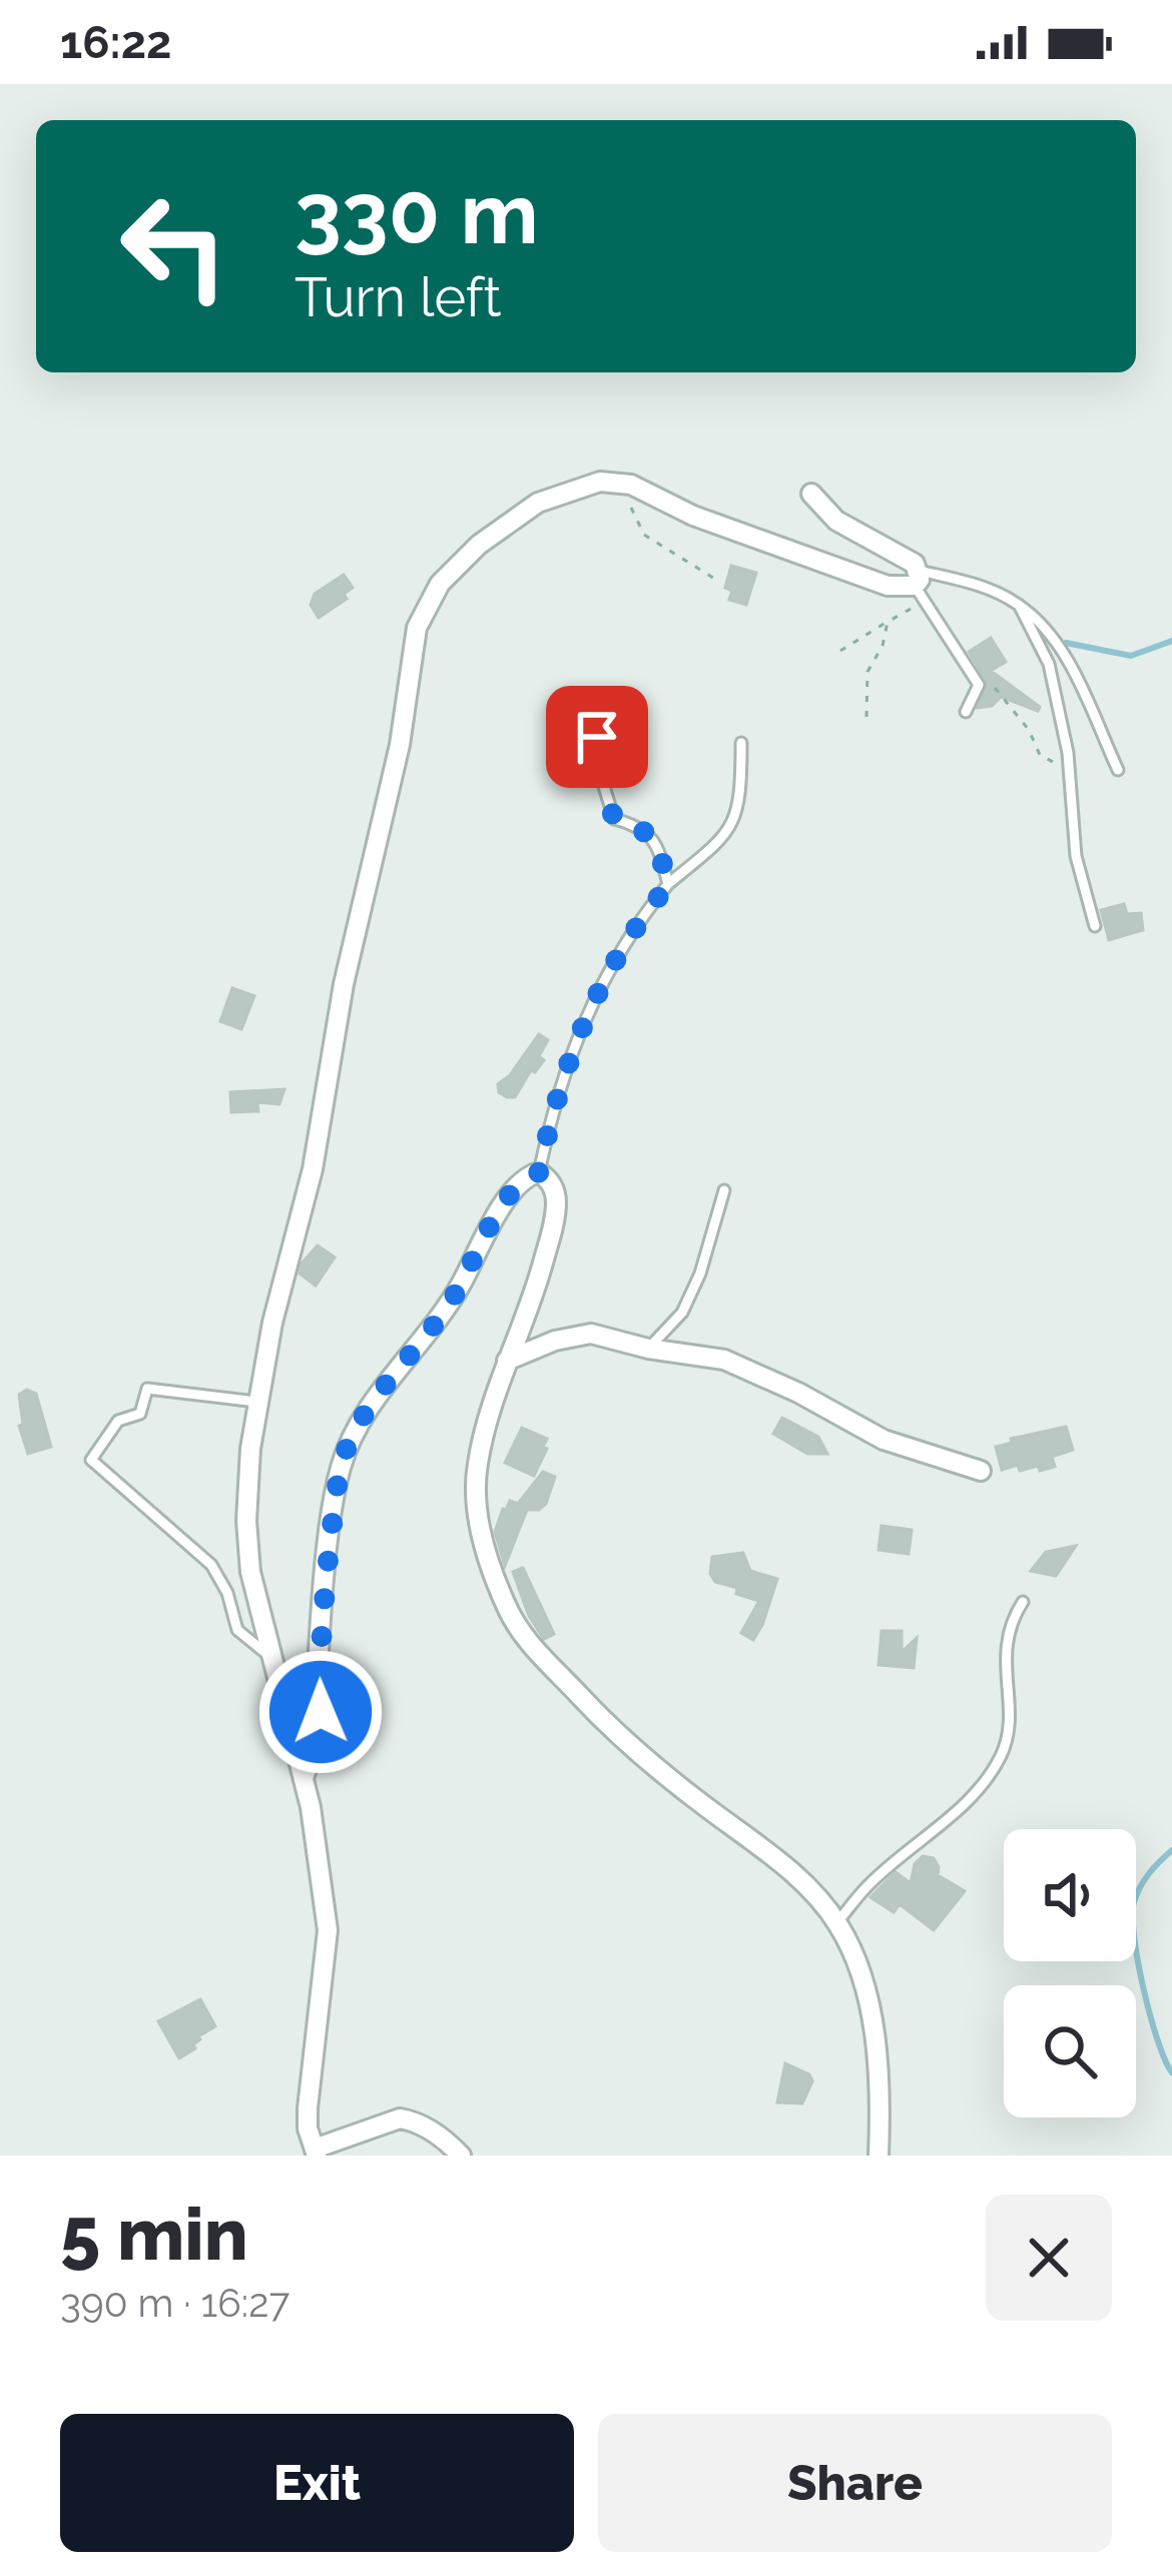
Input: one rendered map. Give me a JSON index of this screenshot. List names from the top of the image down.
{
  "page": {
    "status": "16:22",
    "turn": ["330 m", "Turn left"],
    "heading": ["5 min", "390 m · 16:27"],
    "buttons": ["Exit", "Share"]
  }
}
